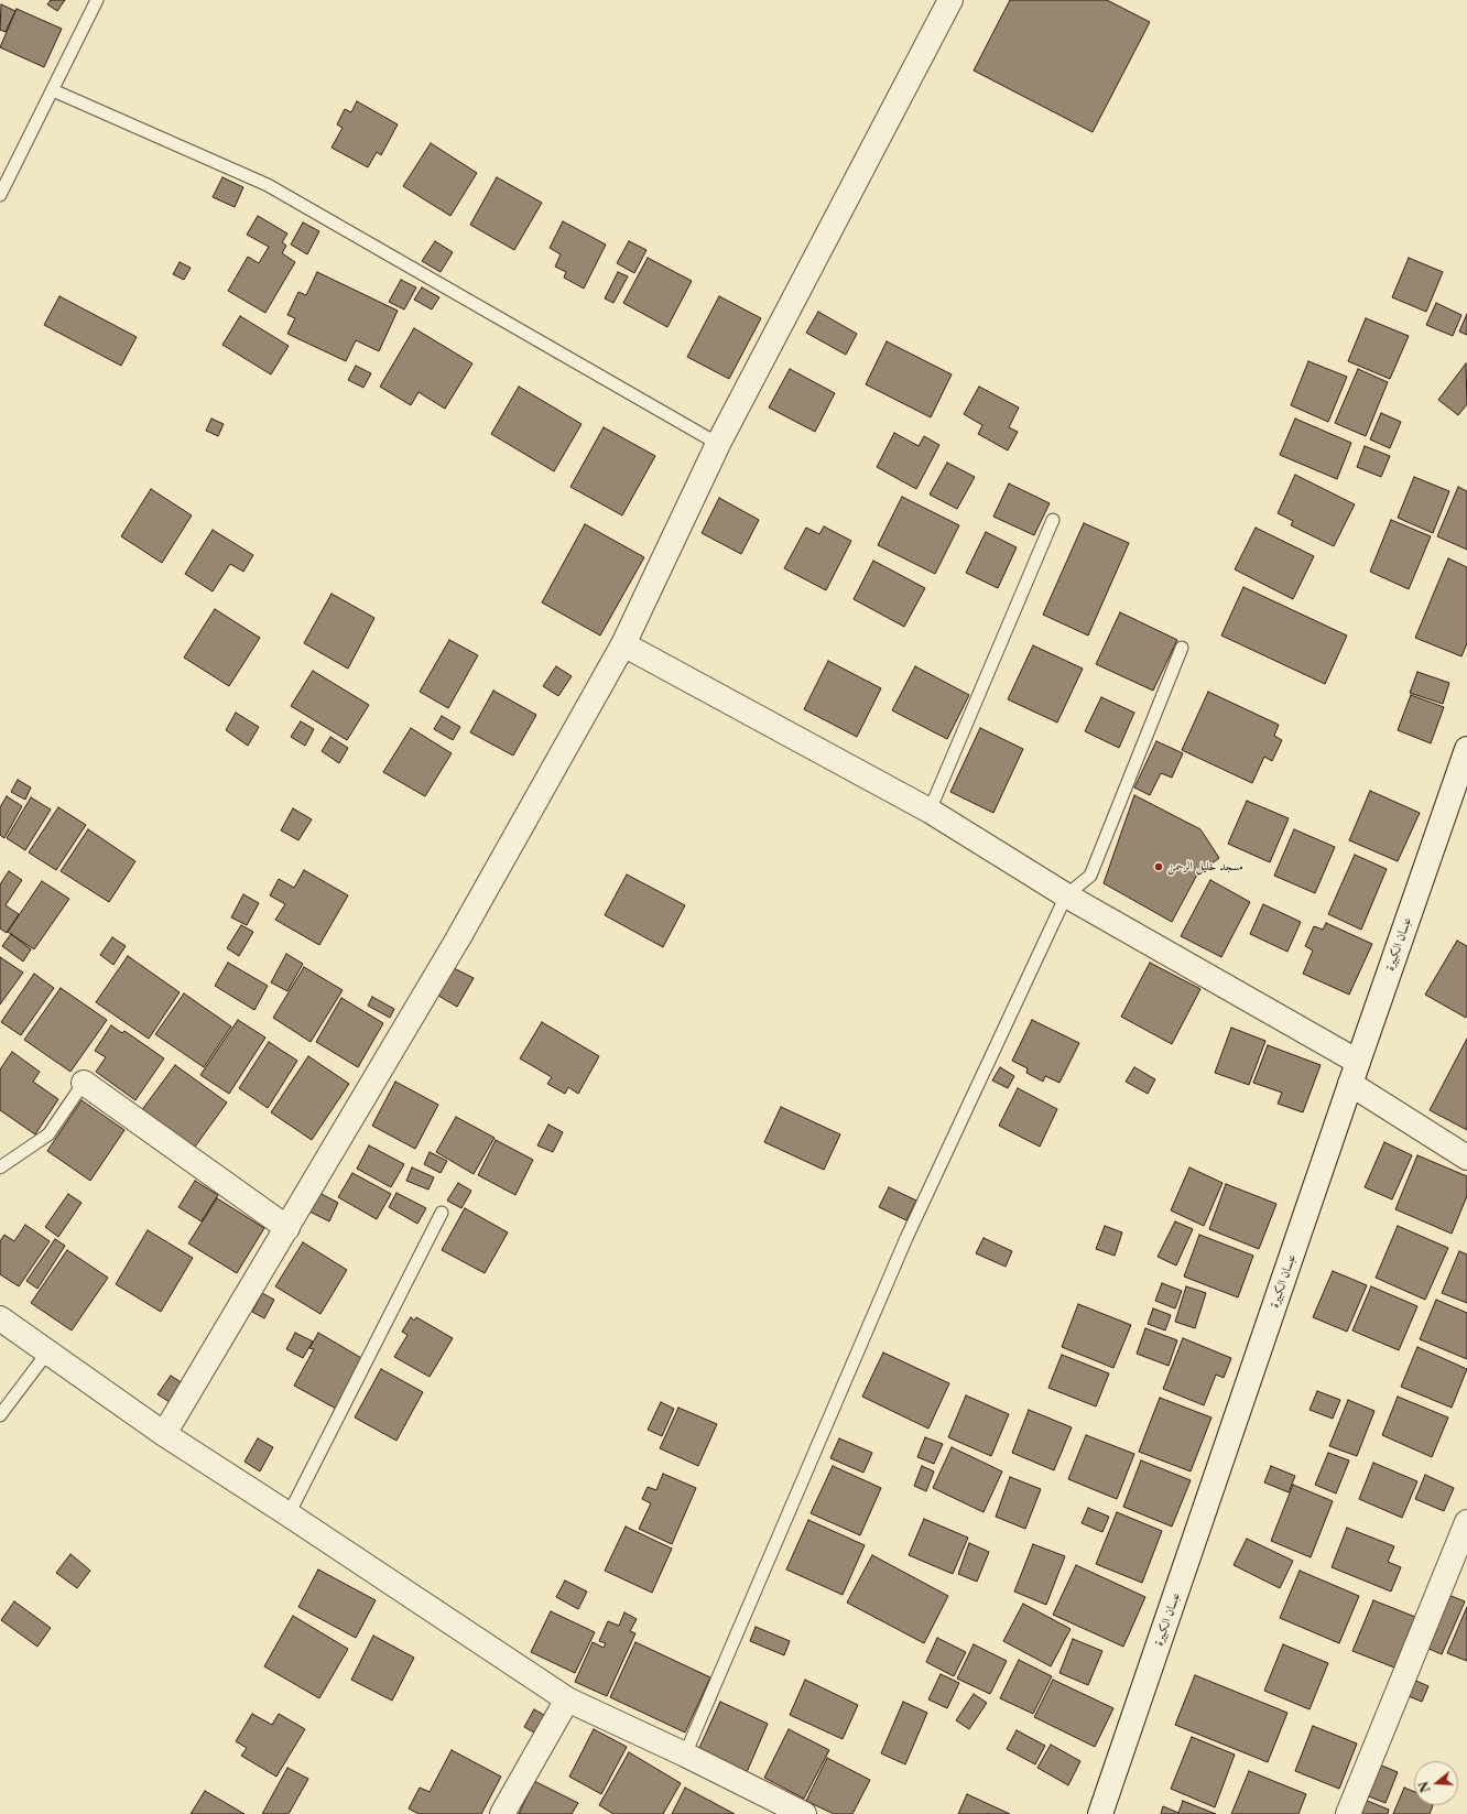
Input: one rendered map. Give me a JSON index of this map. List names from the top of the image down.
{
  "streets": {
    "street": ["عبسان الكبيرة"]
  },
  "places": ["مسجد خليل الرحمن"],
  "north": "left"
}
